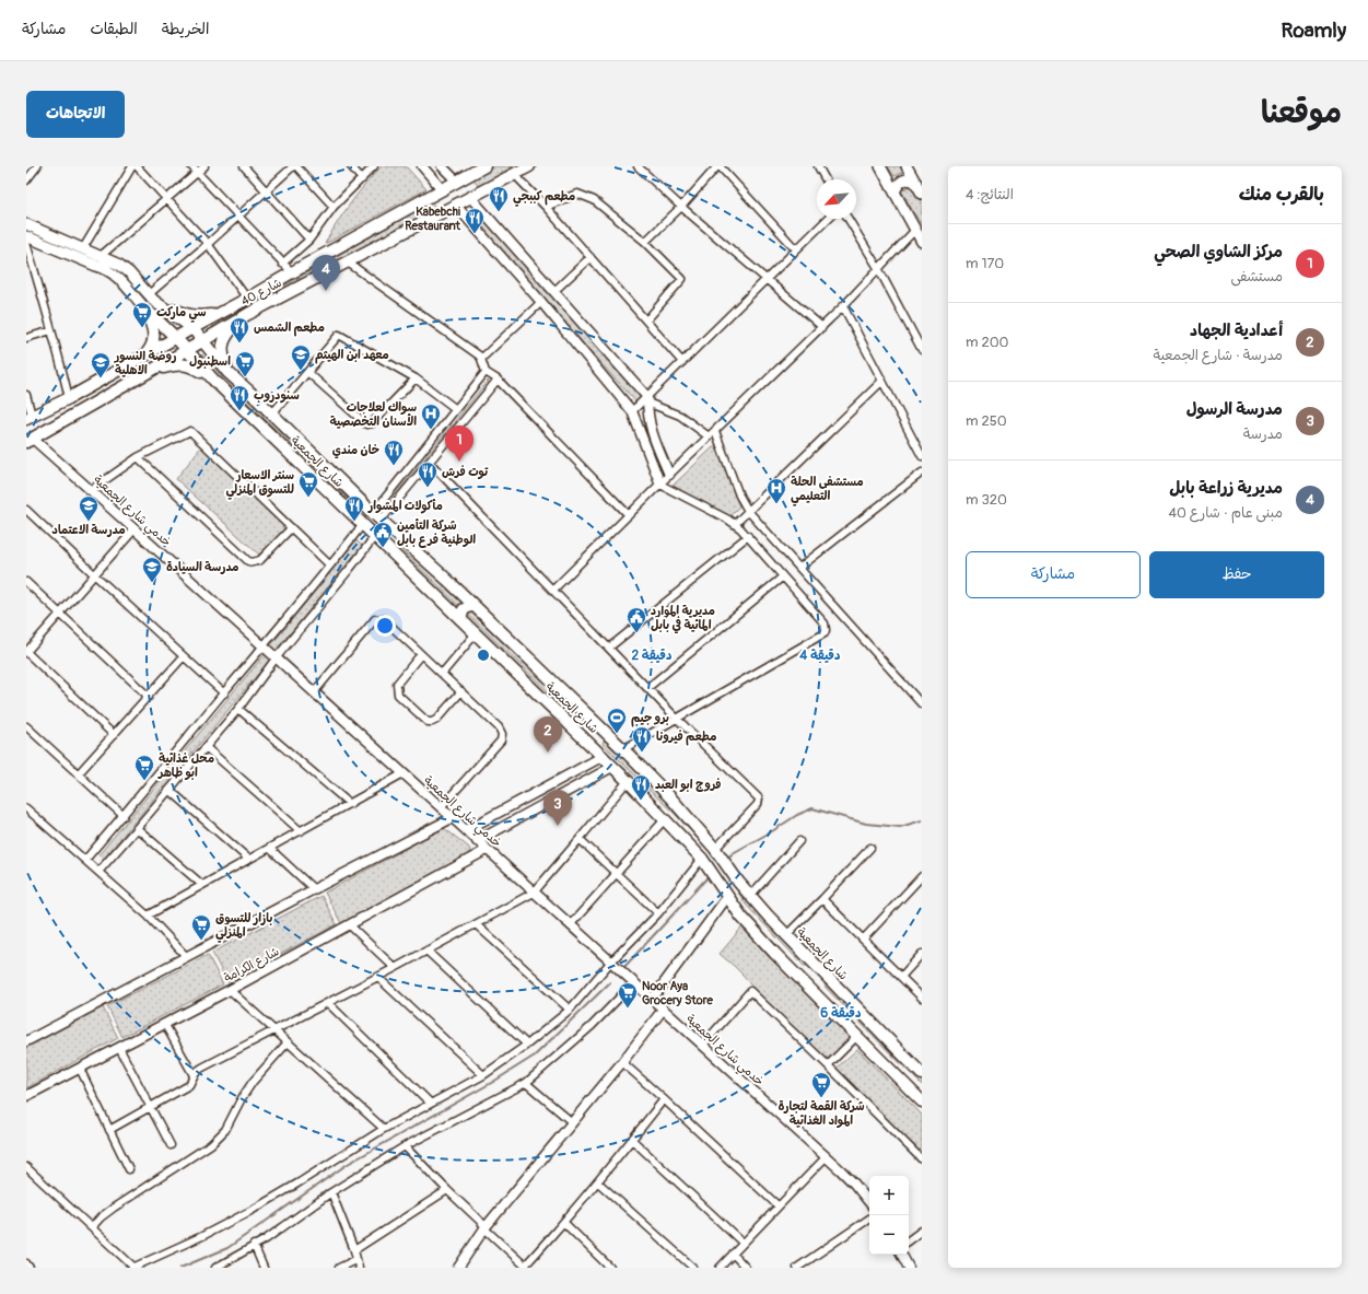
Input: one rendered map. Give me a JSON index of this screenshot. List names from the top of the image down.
{
  "streets": {
    "main road": ["شارع 40", "شارع الجمعية"],
    "street": ["خدمي شارع الجمعية", "شارع الكرامة"]
  },
  "crossings": [
    ["شارع 40", "شارع الجمعية"],
    ["شارع 40", "خدمي شارع الجمعية"],
    ["خدمي شارع الجمعية", "شارع الكرامة"]
  ],
  "places": {
    "restaurant": [
      "مطعم كببجي",
      "Kabebchi Restaurant",
      "مطعم الشمس",
      "سنودروب",
      "خان مندي",
      "توت فرش",
      "مأكولات المشوار",
      "مطعم فيرونا",
      "فروج ابو العبد"
    ],
    "supermarket": [
      "سي ماركت",
      "اسطنبول",
      "سنتر الاسعار للتسوق المنزلي",
      "محل غذائية ابو ظاهر",
      "بازار للتسوق المنزلي",
      "Noor Aya Grocery Store",
      "شركة القمة لتجارة المواد الغذائية"
    ],
    "school or university": [
      "معهد ابن الهيثم",
      "روضة النسور الاهلية",
      "مدرسة الاعتماد",
      "مدرسة السيادة"
    ],
    "hospital": ["سواك لعلاجات الأسنان التخصصية", "مستشفى الحلة التعليمي"],
    "public building": ["شركة التأمين الوطنية فرع بابل", "مديرية الموارد المائية في بابل"],
    "sports": ["برو جيم"]
  },
  "north": "bottom left",
  "page": {
    "header": "Roamly",
    "nav": ["الخريطة", "الطبقات", "مشاركة"],
    "title": "موقعنا",
    "buttons": [
      "الاتجاهات",
      ["حفظ", "مشاركة"]
    ],
    "heading": ["بالقرب منك", "النتائج: 4"],
    "list": [
      {
        "mark": "1",
        "name": "مركز الشاوي الصحي",
        "note": "مستشفى",
        "value": "170 m"
      },
      {
        "mark": "2",
        "name": "أعدادية الجهاد",
        "note": "مدرسة · شارع الجمعية",
        "value": "200 m"
      },
      {
        "mark": "3",
        "name": "مدرسة الرسول",
        "note": "مدرسة",
        "value": "250 m"
      },
      {
        "mark": "4",
        "name": "مديرية زراعة بابل",
        "note": "مبنى عام · شارع 40",
        "value": "320 m"
      }
    ],
    "pins": [
      "4",
      "1",
      "2",
      "3"
    ],
    "map_buttons": ["+", "−"]
  },
  "rings": ["2 دقيقة", "4 دقيقة", "6 دقيقة"]
}
